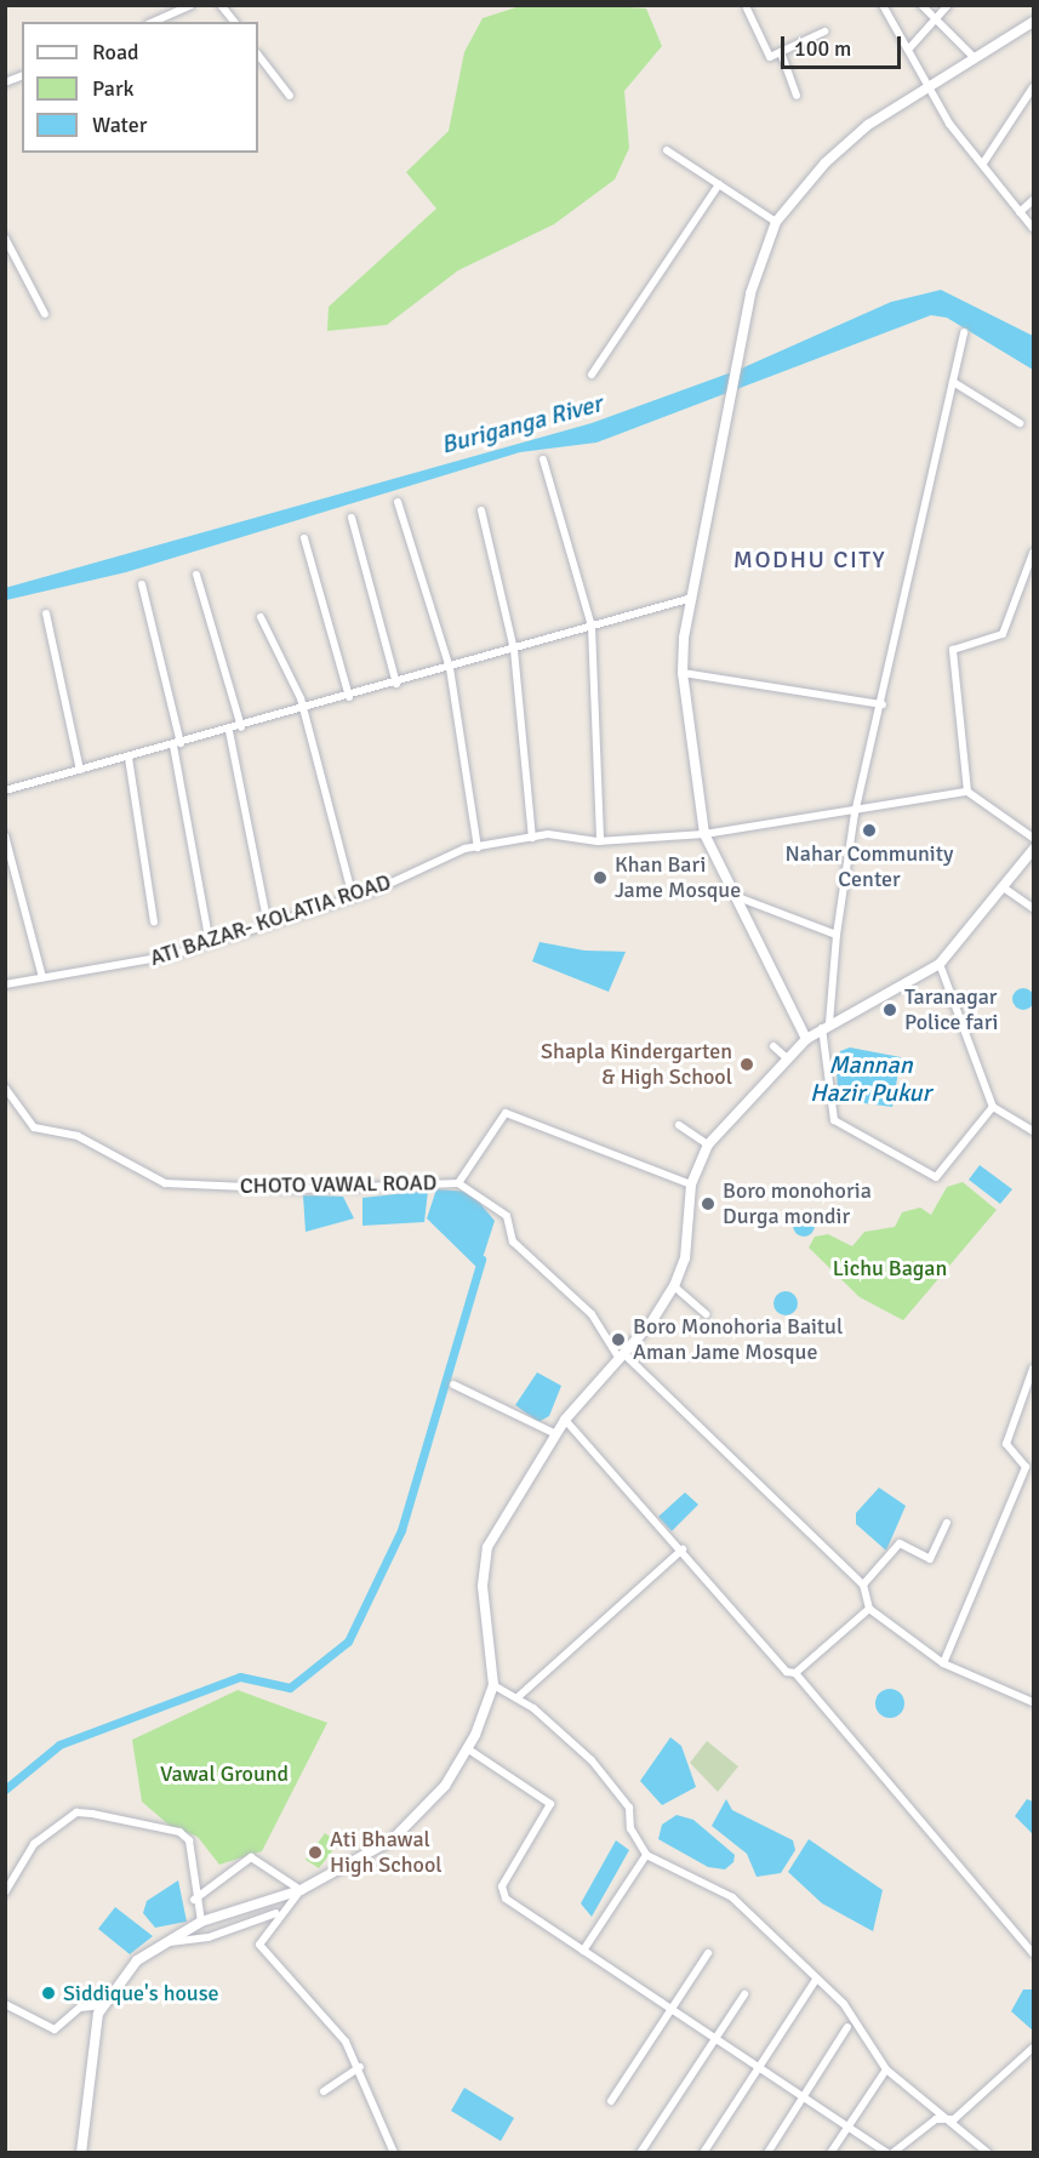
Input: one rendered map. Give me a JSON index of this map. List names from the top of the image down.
{
  "streets": {
    "street": ["ATI BAZAR- KOLATIA ROAD", "CHOTO VAWAL ROAD"]
  },
  "districts": ["MODHU CITY"],
  "water": ["Buriganga River", "Mannan Hazir Pukur"],
  "parks": ["Lichu Bagan", "Vawal Ground"],
  "places": [
    "Nahar Community Center",
    "Khan Bari Jame Mosque",
    "Taranagar Police fari",
    "Shapla Kindergarten & High School",
    "Boro monohoria Durga mondir",
    "Boro Monohoria Baitul Aman Jame Mosque",
    "Ati Bhawal High School",
    "Siddique's house"
  ],
  "legend": ["Road", "Park", "Water"],
  "scale_bar": "100 m"
}
